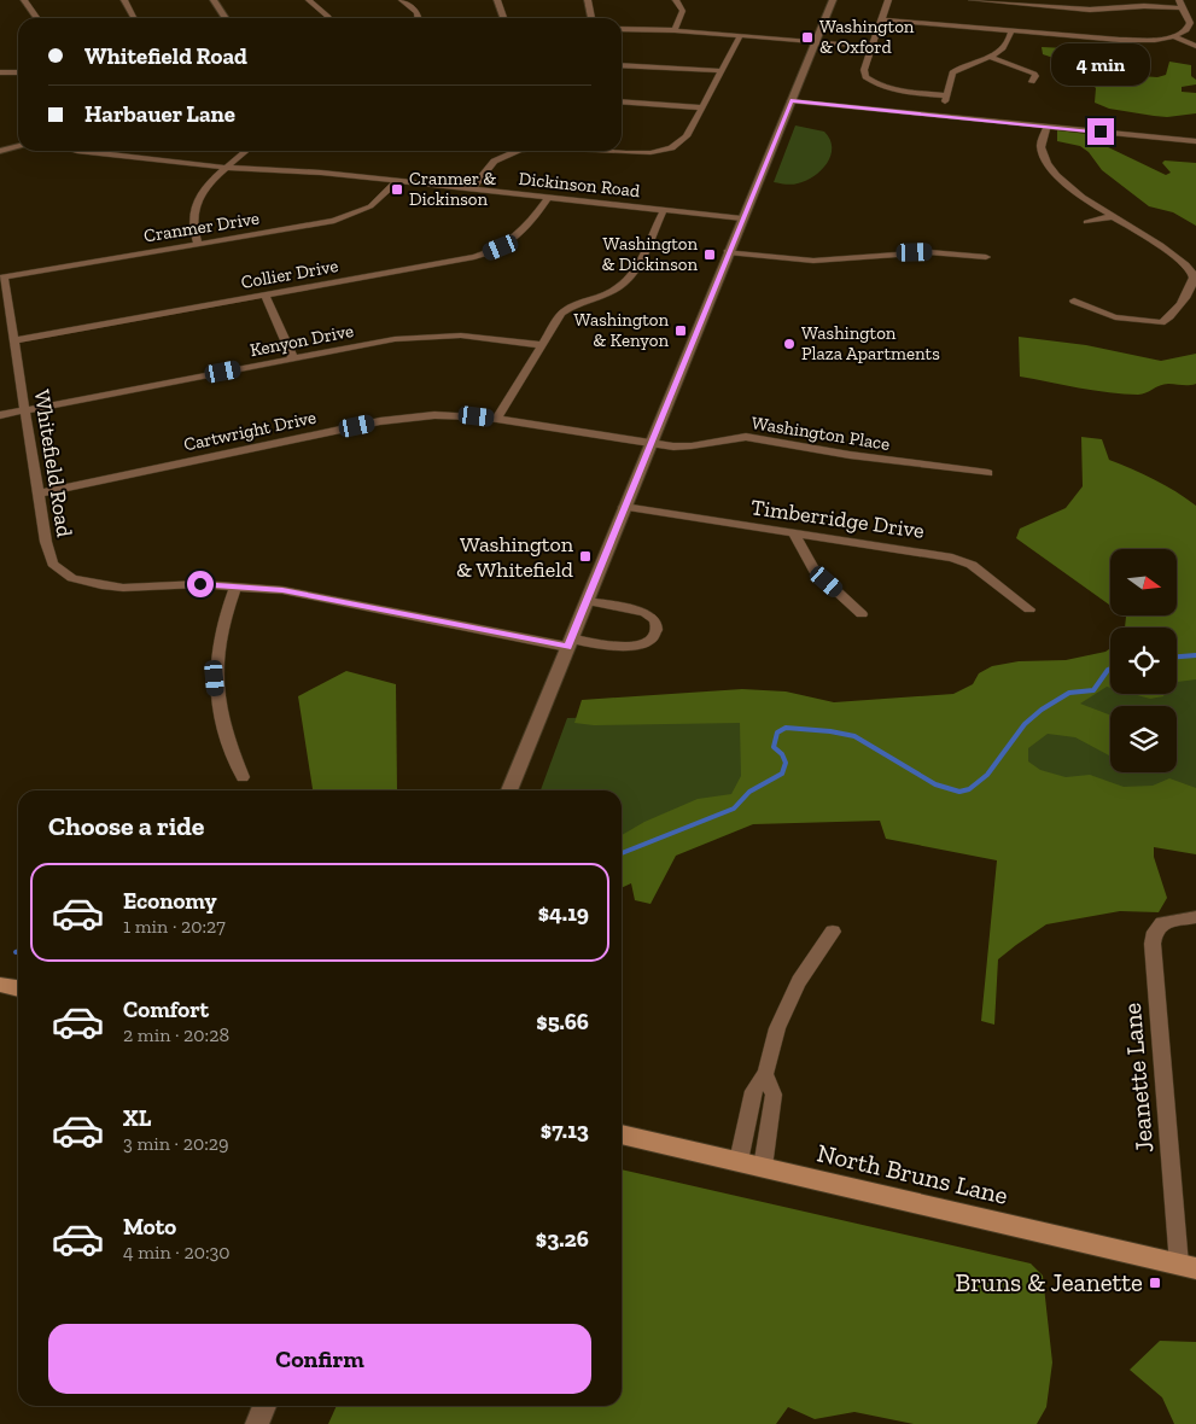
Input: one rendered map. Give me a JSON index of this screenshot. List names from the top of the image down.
{
  "streets": {
    "main road": ["North Bruns Lane"],
    "street": [
      "Dickinson Road",
      "Cranmer Drive",
      "Collier Drive",
      "Kenyon Drive",
      "Cartwright Drive",
      "Washington Place",
      "Whitefield Road",
      "Timberridge Drive",
      "Jeanette Lane"
    ]
  },
  "crossings": [
    ["Dickinson Road", "Cranmer Drive"],
    ["Dickinson Road", "Collier Drive"],
    ["Cranmer Drive", "Whitefield Road"],
    ["Collier Drive", "Whitefield Road"],
    ["Kenyon Drive", "Whitefield Road"],
    ["Cartwright Drive", "Washington Place"],
    ["Cartwright Drive", "Whitefield Road"],
    ["Jeanette Lane", "North Bruns Lane"]
  ],
  "places": {
    "transit": [
      "Washington & Oxford",
      "Cranmer & Dickinson",
      "Washington & Dickinson",
      "Washington & Kenyon",
      "Washington & Whitefield",
      "Bruns & Jeanette"
    ],
    "other": ["Washington Plaza Apartments"]
  },
  "north": "right",
  "page": {
    "banner": ["Whitefield Road", "Harbauer Lane"],
    "bubble": "4 min",
    "heading": "Choose a ride",
    "list": [
      {
        "name": "Economy",
        "note": "1 min · 20:27",
        "value": "$4.19"
      },
      {
        "name": "Comfort",
        "note": "2 min · 20:28",
        "value": "$5.66"
      },
      {
        "name": "XL",
        "note": "3 min · 20:29",
        "value": "$7.13"
      },
      {
        "name": "Moto",
        "note": "4 min · 20:30",
        "value": "$3.26"
      }
    ],
    "buttons": "Confirm"
  }
}
